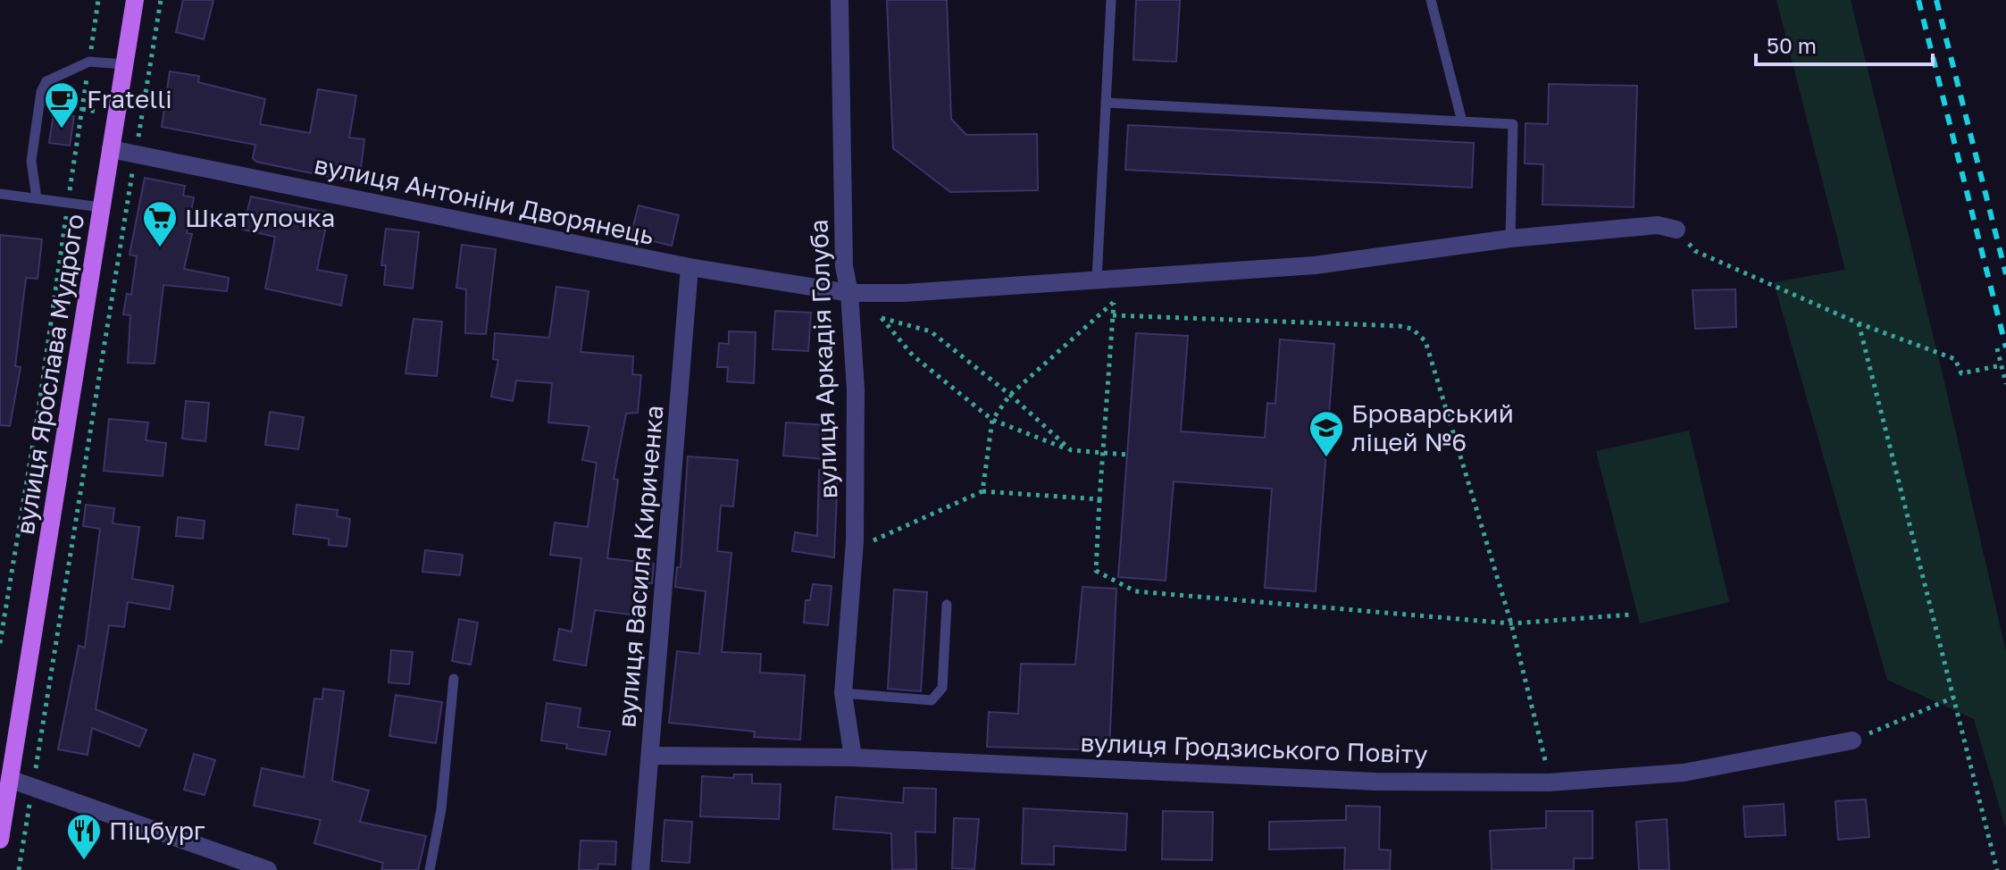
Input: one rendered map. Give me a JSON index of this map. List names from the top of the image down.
{
  "streets": {
    "main road": ["вулиця Ярослава Мудрого"],
    "street": [
      "вулиця Антоніни Дворянець",
      "вулиця Аркадія Голуба",
      "вулиця Василя Кириченка",
      "вулиця Гродзиського Повіту"
    ]
  },
  "crossings": [
    ["вулиця Антоніни Дворянець", "вулиця Аркадія Голуба"],
    ["вулиця Антоніни Дворянець", "вулиця Ярослава Мудрого"],
    ["вулиця Антоніни Дворянець", "вулиця Василя Кириченка"],
    ["вулиця Аркадія Голуба", "вулиця Гродзиського Повіту"],
    ["вулиця Василя Кириченка", "вулиця Гродзиського Повіту"]
  ],
  "places": {
    "cafe": ["Fratelli"],
    "supermarket": ["Шкатулочка"],
    "school or university": ["Броварський ліцей №6"],
    "restaurant": ["Піцбург"]
  },
  "scale_bar": "50 m"
}
